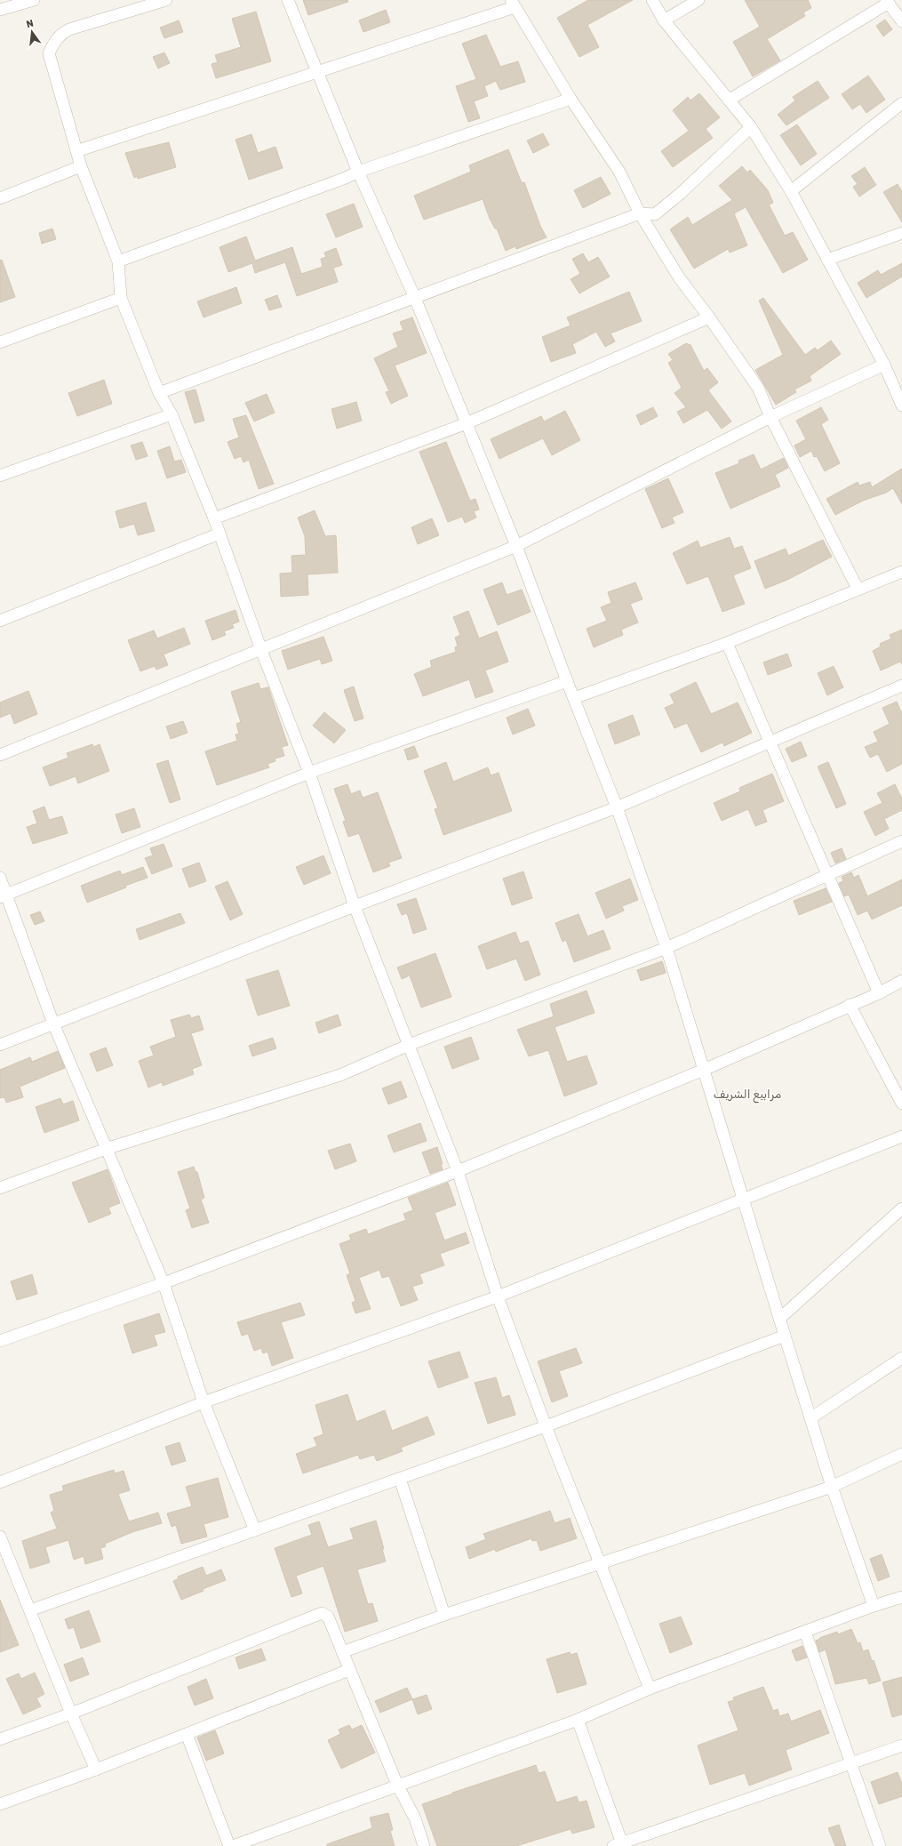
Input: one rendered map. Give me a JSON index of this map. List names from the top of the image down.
{
  "districts": ["مرابيع الشريف"],
  "north": "top"
}
